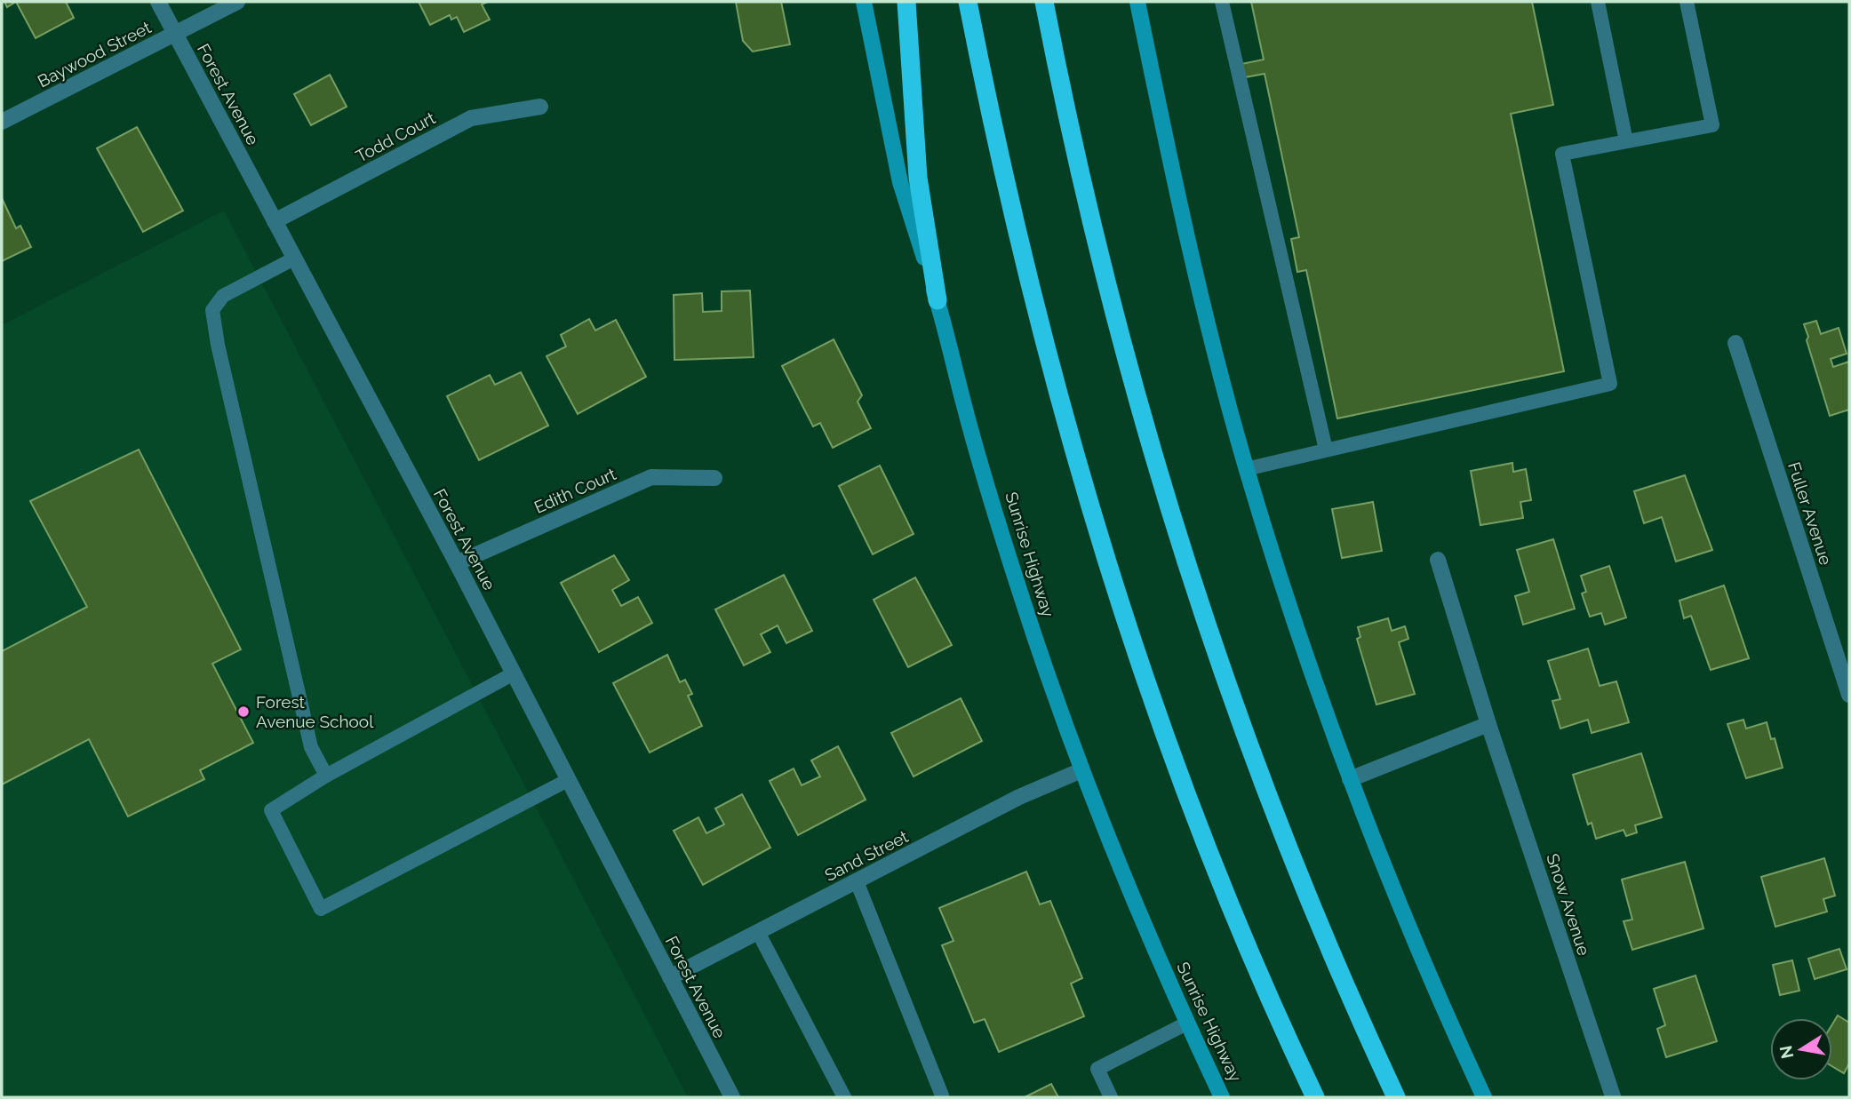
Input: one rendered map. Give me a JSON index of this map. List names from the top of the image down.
{
  "streets": {
    "main road": ["Sunrise Highway"],
    "street": [
      "Baywood Street",
      "Forest Avenue",
      "Todd Court",
      "Edith Court",
      "Fuller Avenue",
      "Sand Street",
      "Snow Avenue"
    ]
  },
  "crossings": [
    ["Baywood Street", "Forest Avenue"],
    ["Forest Avenue", "Todd Court"],
    ["Forest Avenue", "Edith Court"],
    ["Forest Avenue", "Sand Street"],
    ["Sunrise Highway", "Sand Street"]
  ],
  "places": ["Forest Avenue School"],
  "north": "left"
}
